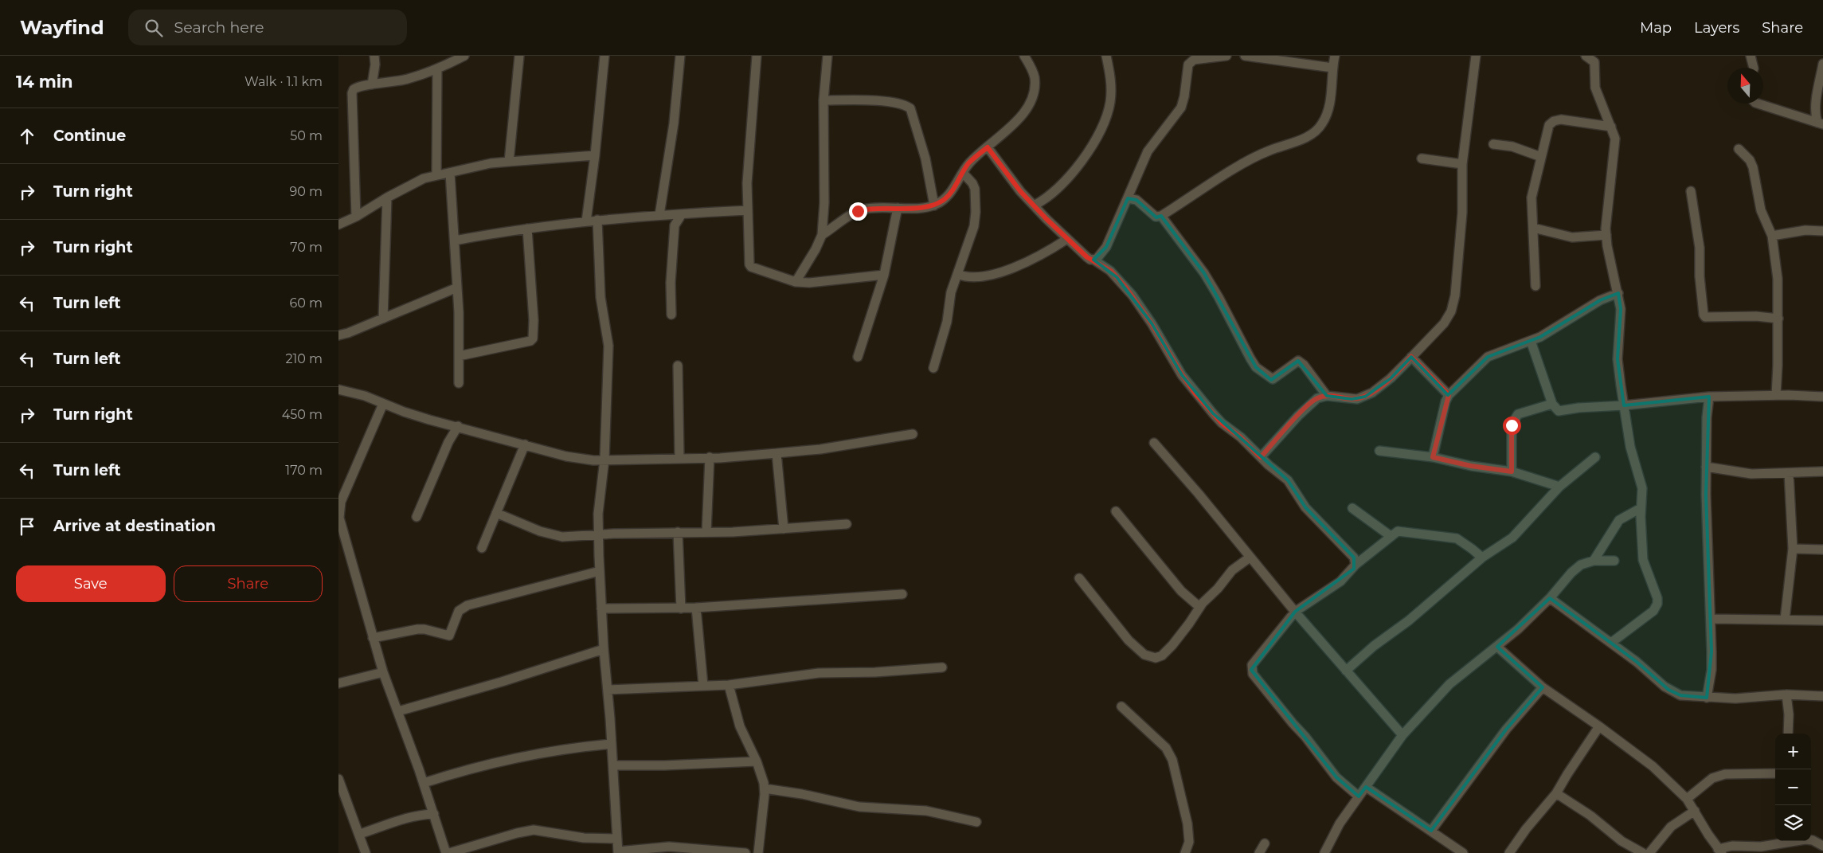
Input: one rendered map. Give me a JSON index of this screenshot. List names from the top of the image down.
{
  "north": "top",
  "page": {
    "header": "Wayfind",
    "search": "Search here",
    "nav": ["Map", "Layers", "Share"],
    "heading": ["14 min", "Walk · 1.1 km"],
    "list": [
      ["Continue", "50 m"],
      ["Turn right", "90 m"],
      ["Turn right", "70 m"],
      ["Turn left", "60 m"],
      ["Turn left", "210 m"],
      ["Turn right", "450 m"],
      ["Turn left", "170 m"],
      "Arrive at destination"
    ],
    "buttons": ["Save", "Share"],
    "map_buttons": ["+", "−"]
  }
}
